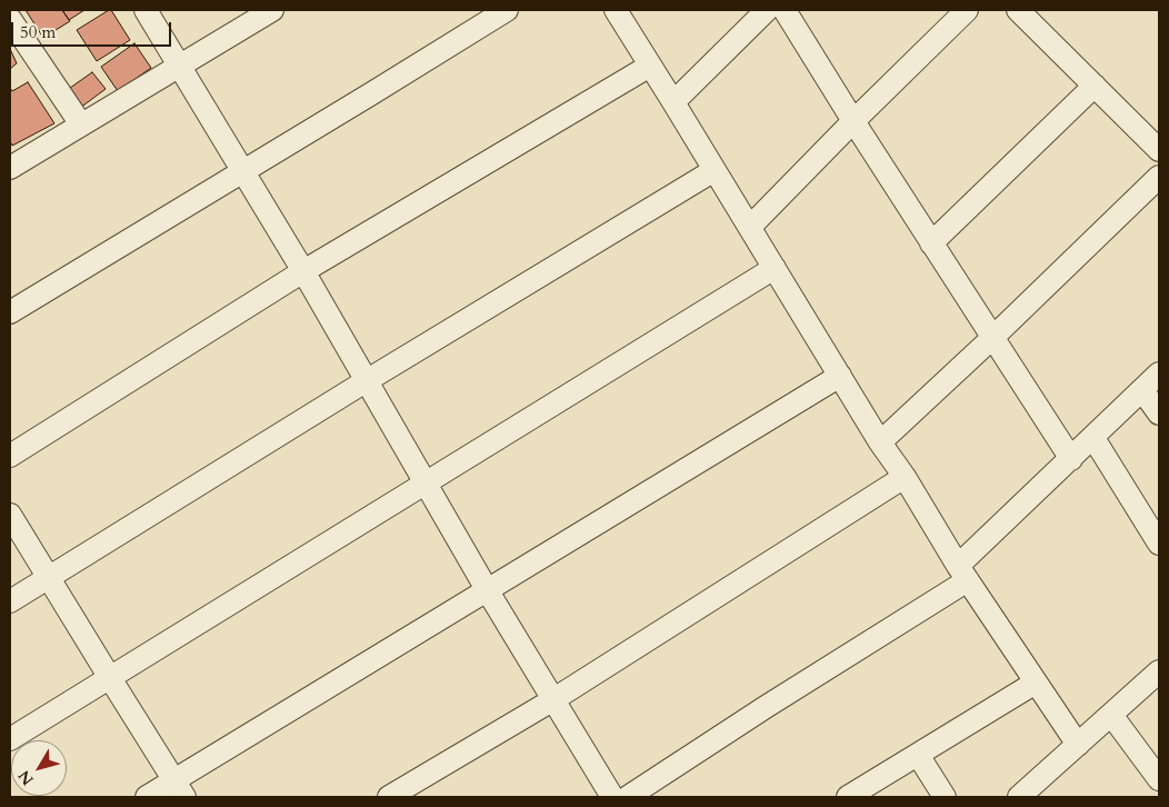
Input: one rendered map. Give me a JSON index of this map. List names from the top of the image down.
{
  "scale_bar": "50 m",
  "north": "bottom left"
}
